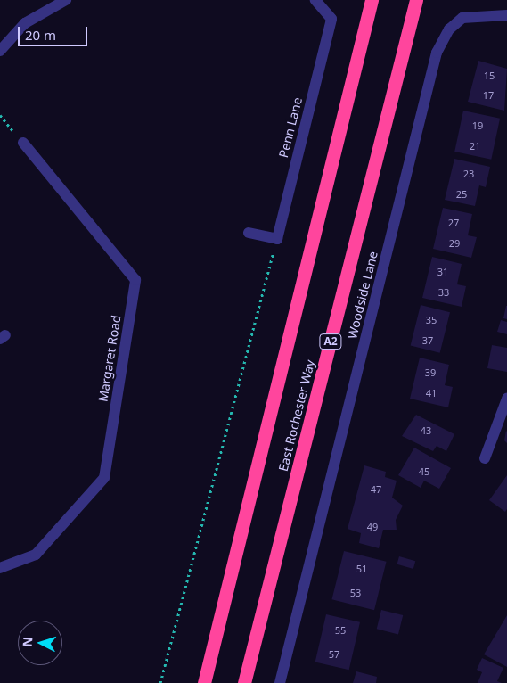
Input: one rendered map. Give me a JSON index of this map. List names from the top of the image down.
{
  "streets": {
    "highway": ["A2", "East Rochester Way"],
    "street": ["Penn Lane", "Woodside Lane", "Margaret Road"]
  },
  "house_numbers": [
    "15",
    "17",
    "19",
    "21",
    "23",
    "25",
    "27",
    "29",
    "31",
    "33",
    "35",
    "37",
    "39",
    "41",
    "43",
    "45",
    "47",
    "49",
    "51",
    "53",
    "55",
    "57"
  ],
  "scale_bar": "20 m",
  "north": "left"
}
